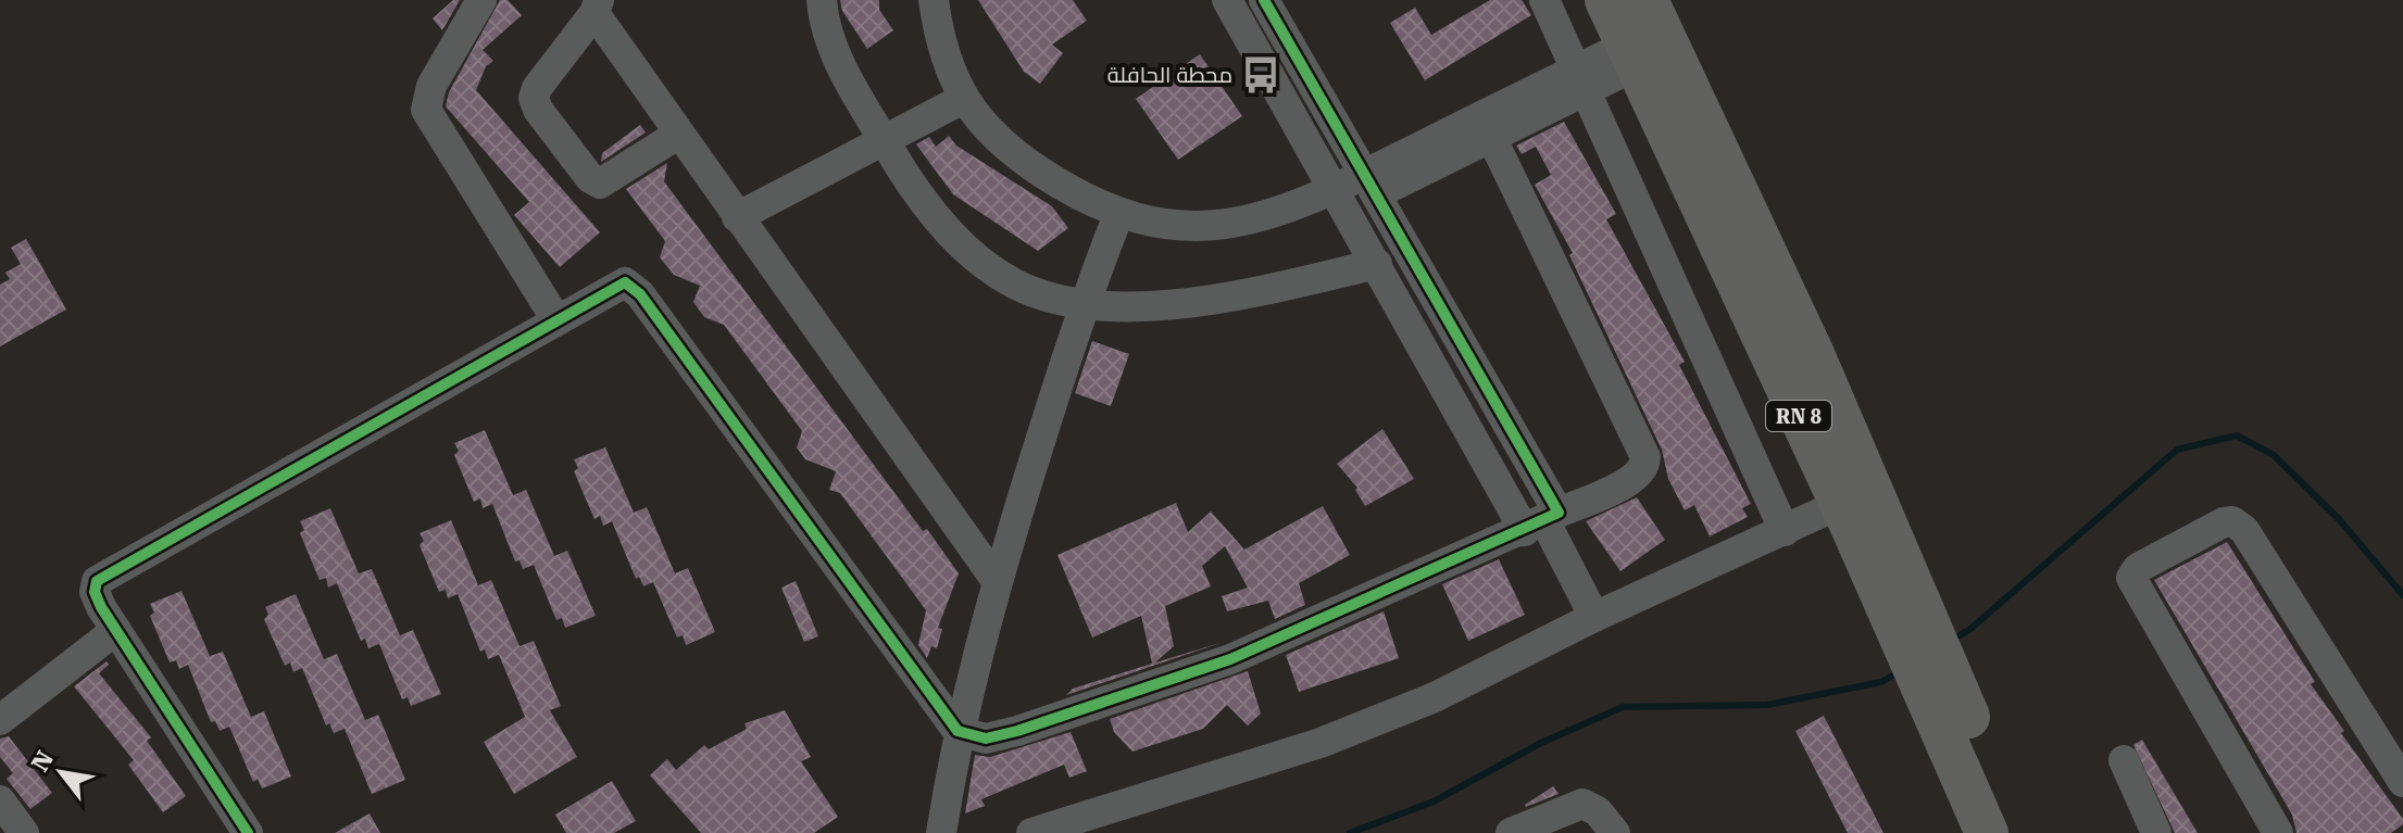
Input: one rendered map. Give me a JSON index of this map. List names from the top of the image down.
{
  "streets": {
    "highway": ["RN 8"]
  },
  "places": {
    "bus stop": ["محطة الحافلة"]
  },
  "north": "top left"
}
